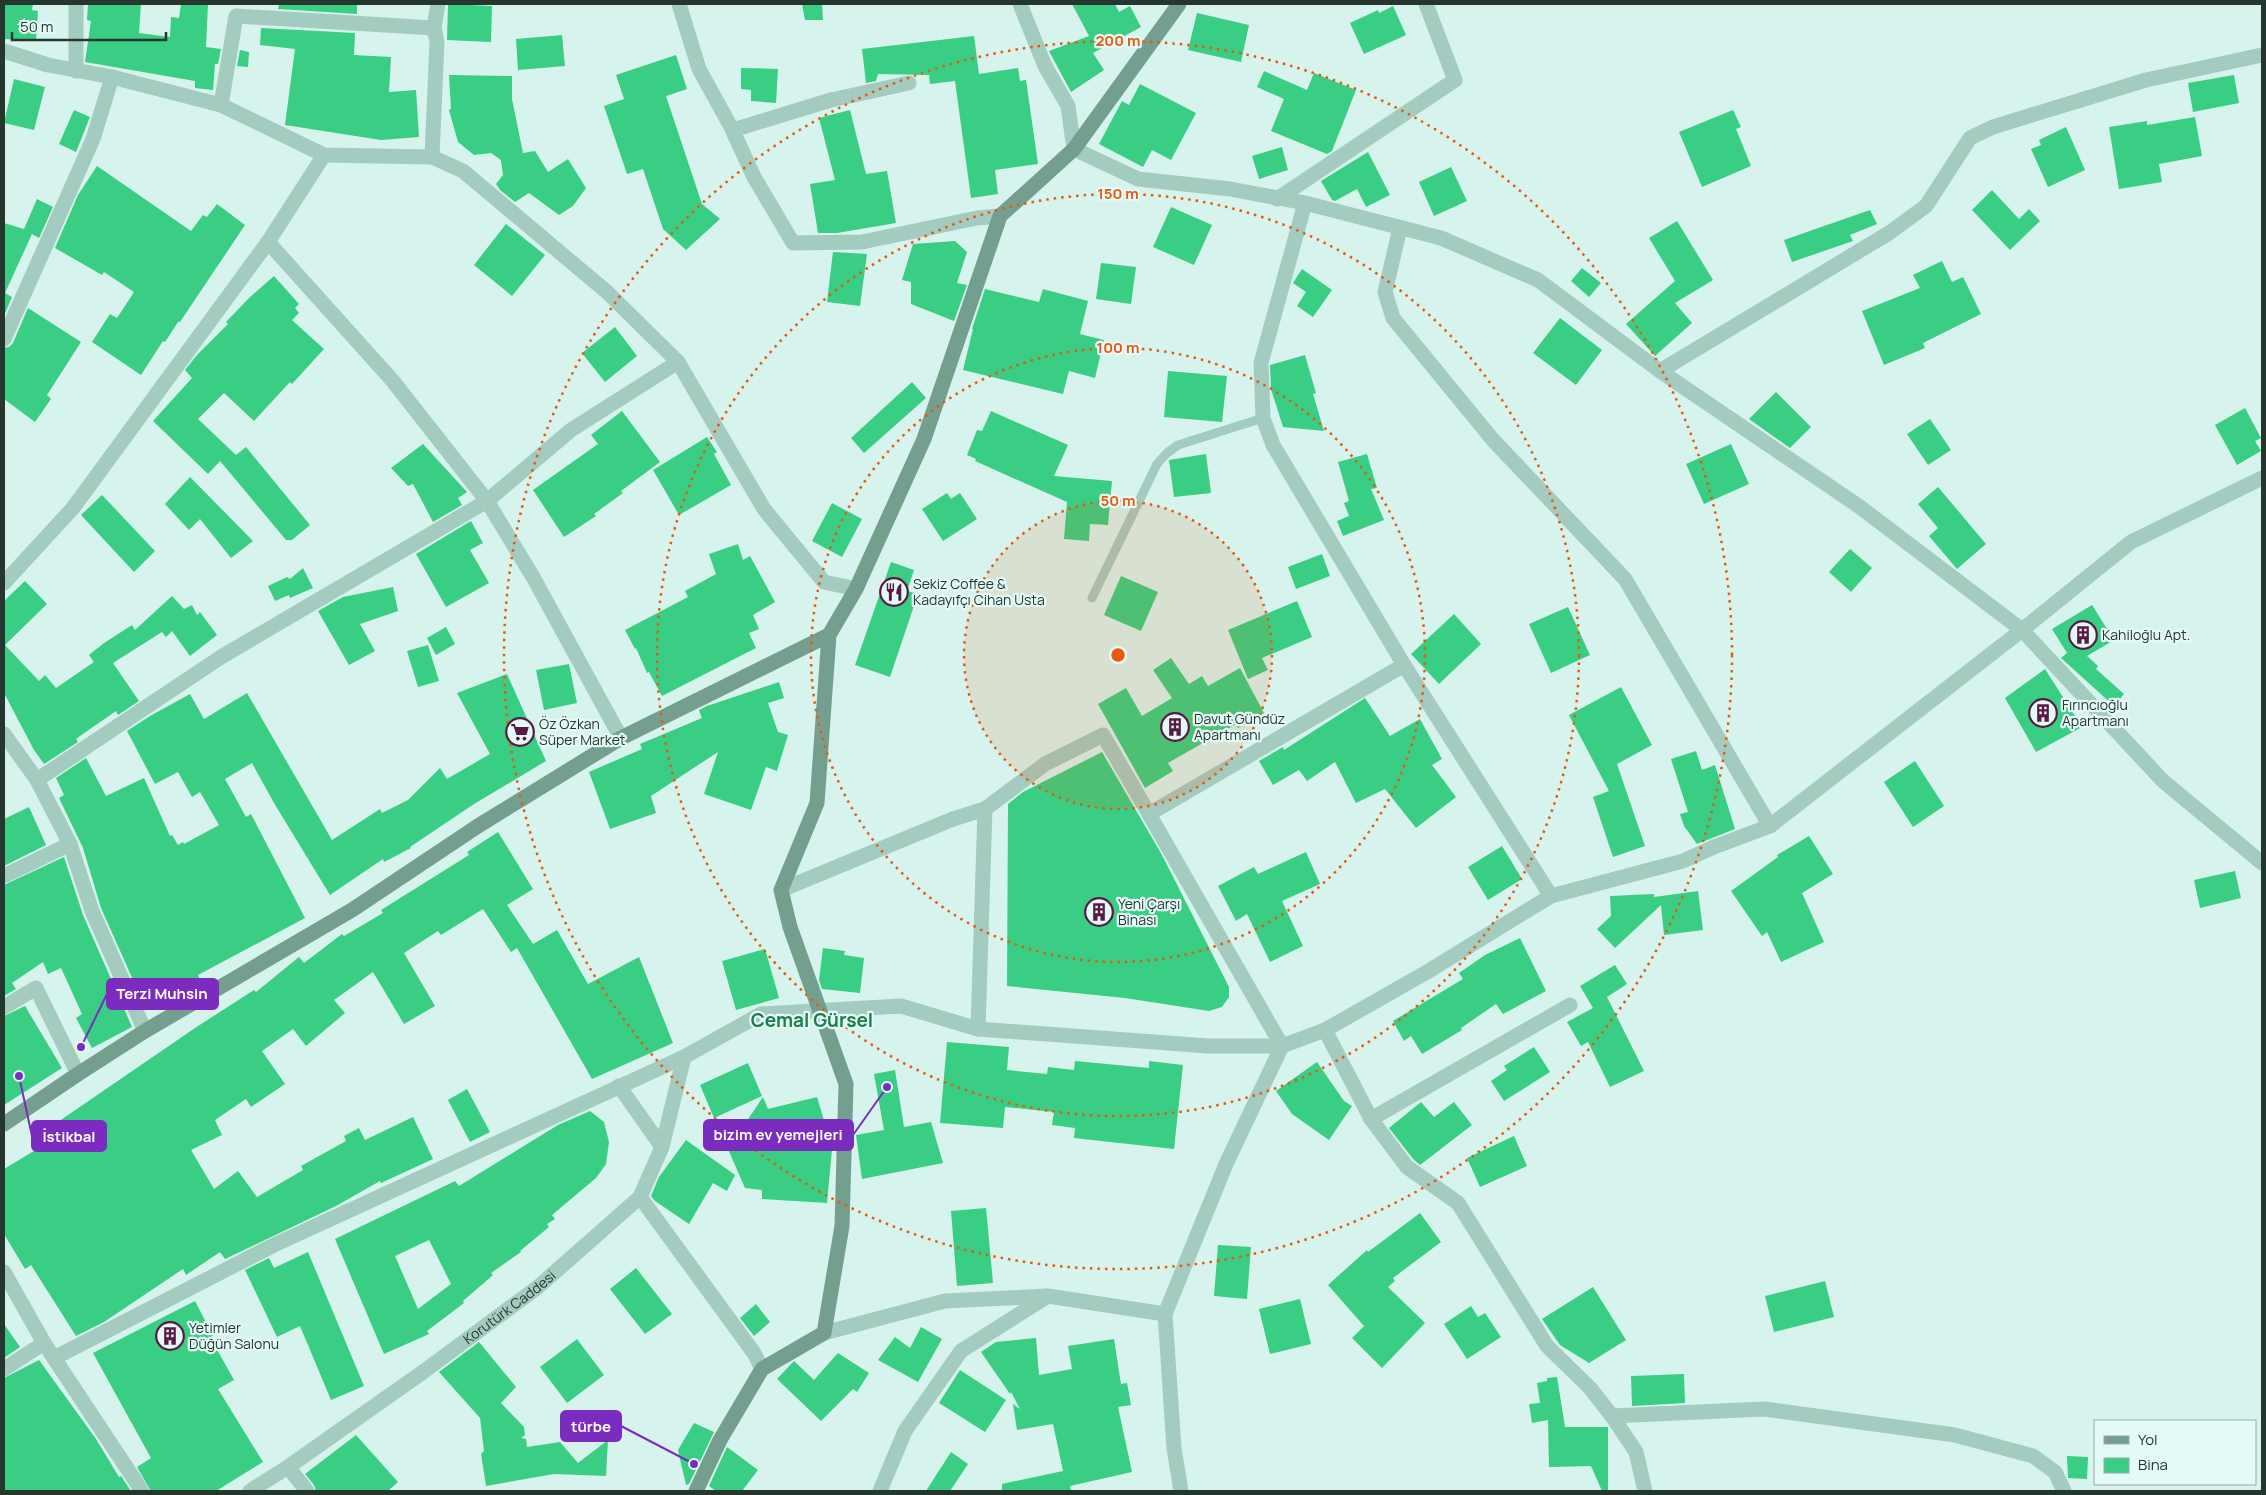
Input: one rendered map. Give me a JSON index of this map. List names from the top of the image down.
{
  "streets": {
    "street": ["Korutürk Caddesi"]
  },
  "districts": ["Cemal Gürsel"],
  "places": {
    "restaurant": ["Sekiz Coffee & Kadayıfçı Cihan Usta"],
    "building": [
      "Kahiloğlu Apt.",
      "Fırıncıoğlu Apartmanı",
      "Davut Gündüz Apartmanı",
      "Yeni Çarşı Binası",
      "Yetimler Düğün Salonu"
    ],
    "supermarket": ["Öz Özkan Süper Market"],
    "other": [
      "Terzi Muhsin",
      "İstikbal",
      "bizim ev yemejleri",
      "türbe"
    ]
  },
  "legend": ["Yol", "Bina"],
  "scale_bar": "50 m",
  "rings": [
    "200 m",
    "150 m",
    "100 m",
    "50 m"
  ]
}
